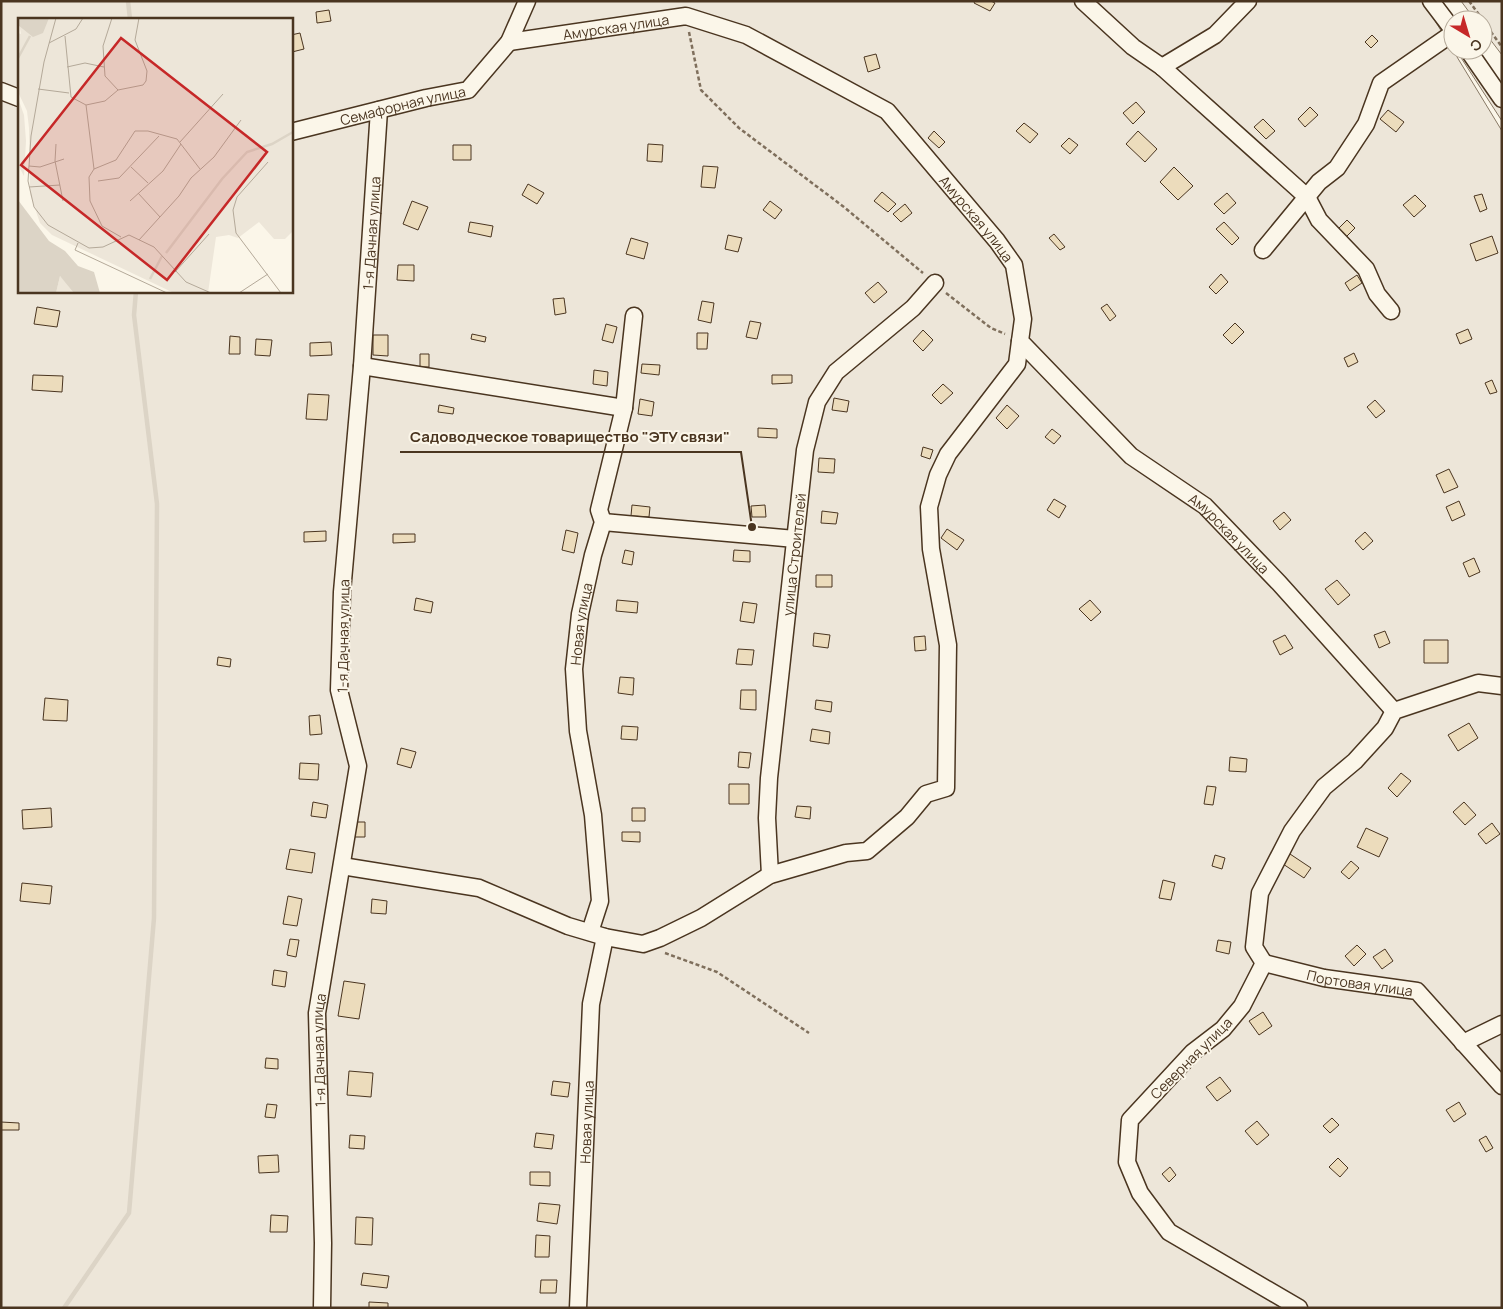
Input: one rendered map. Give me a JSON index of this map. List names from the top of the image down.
{
  "streets": {
    "street": [
      "Амурская улица",
      "Семафорная улица",
      "1-я Дачная улица",
      "улица Строителей",
      "Новая улица",
      "Портовая улица",
      "Северная улица"
    ]
  },
  "crossings": [
    ["Амурская улица", "Семафорная улица"],
    ["Семафорная улица", "1-я Дачная улица"],
    ["Портовая улица", "Северная улица"]
  ],
  "places": ["Садоводческое товарищество \"ЭТУ связи\""],
  "north": "bottom right"
}
